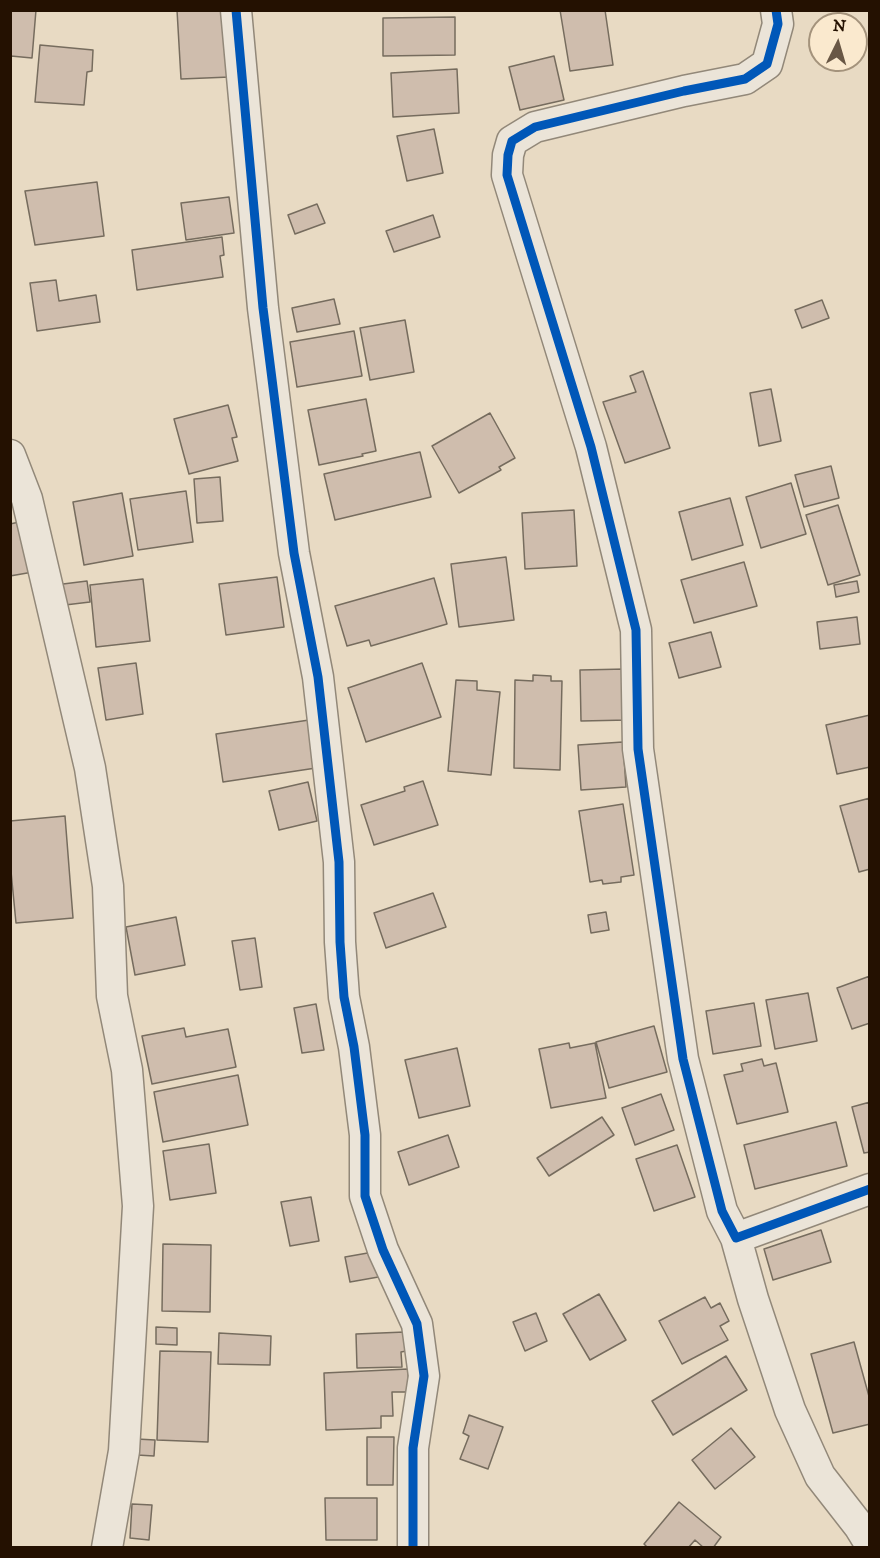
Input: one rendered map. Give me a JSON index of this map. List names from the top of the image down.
{
  "north": "top"
}
